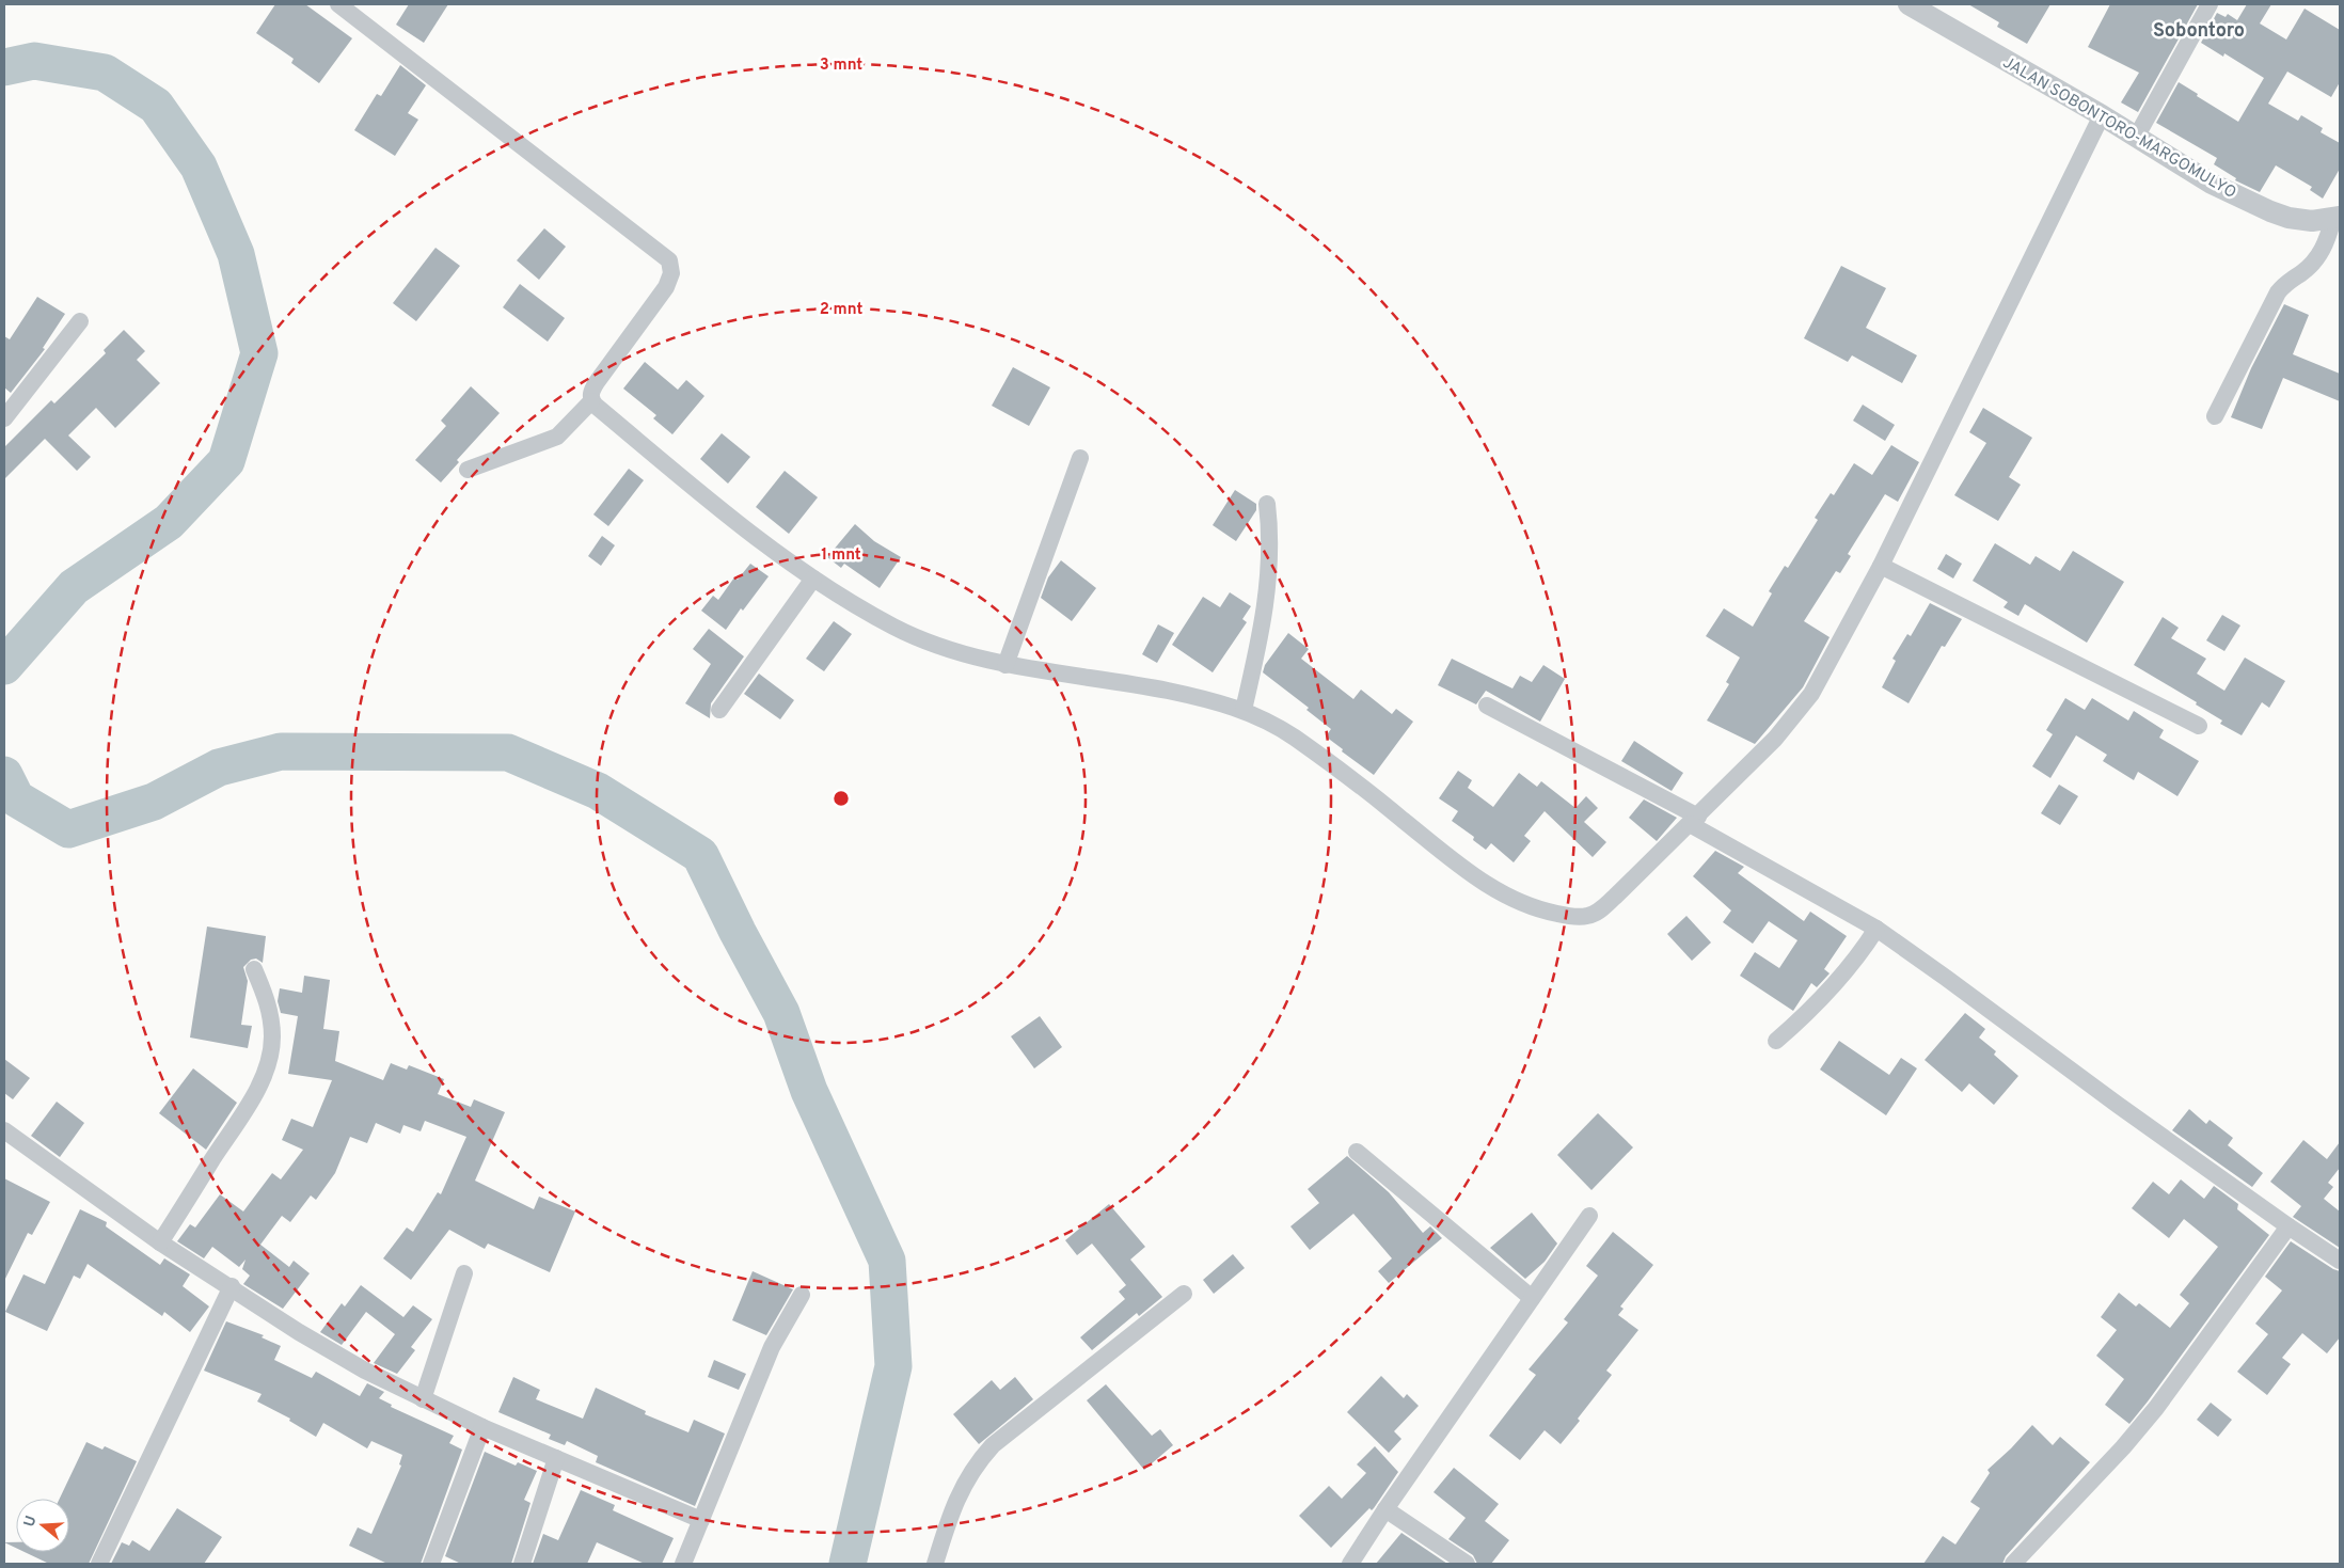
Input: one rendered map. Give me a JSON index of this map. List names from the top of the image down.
{
  "streets": {
    "street": ["JALAN SOBONTORO-MARGOMULYO"]
  },
  "districts": ["Sobontoro"],
  "north": "left",
  "rings": ["3 mnt", "2 mnt", "1 mnt"]
}
